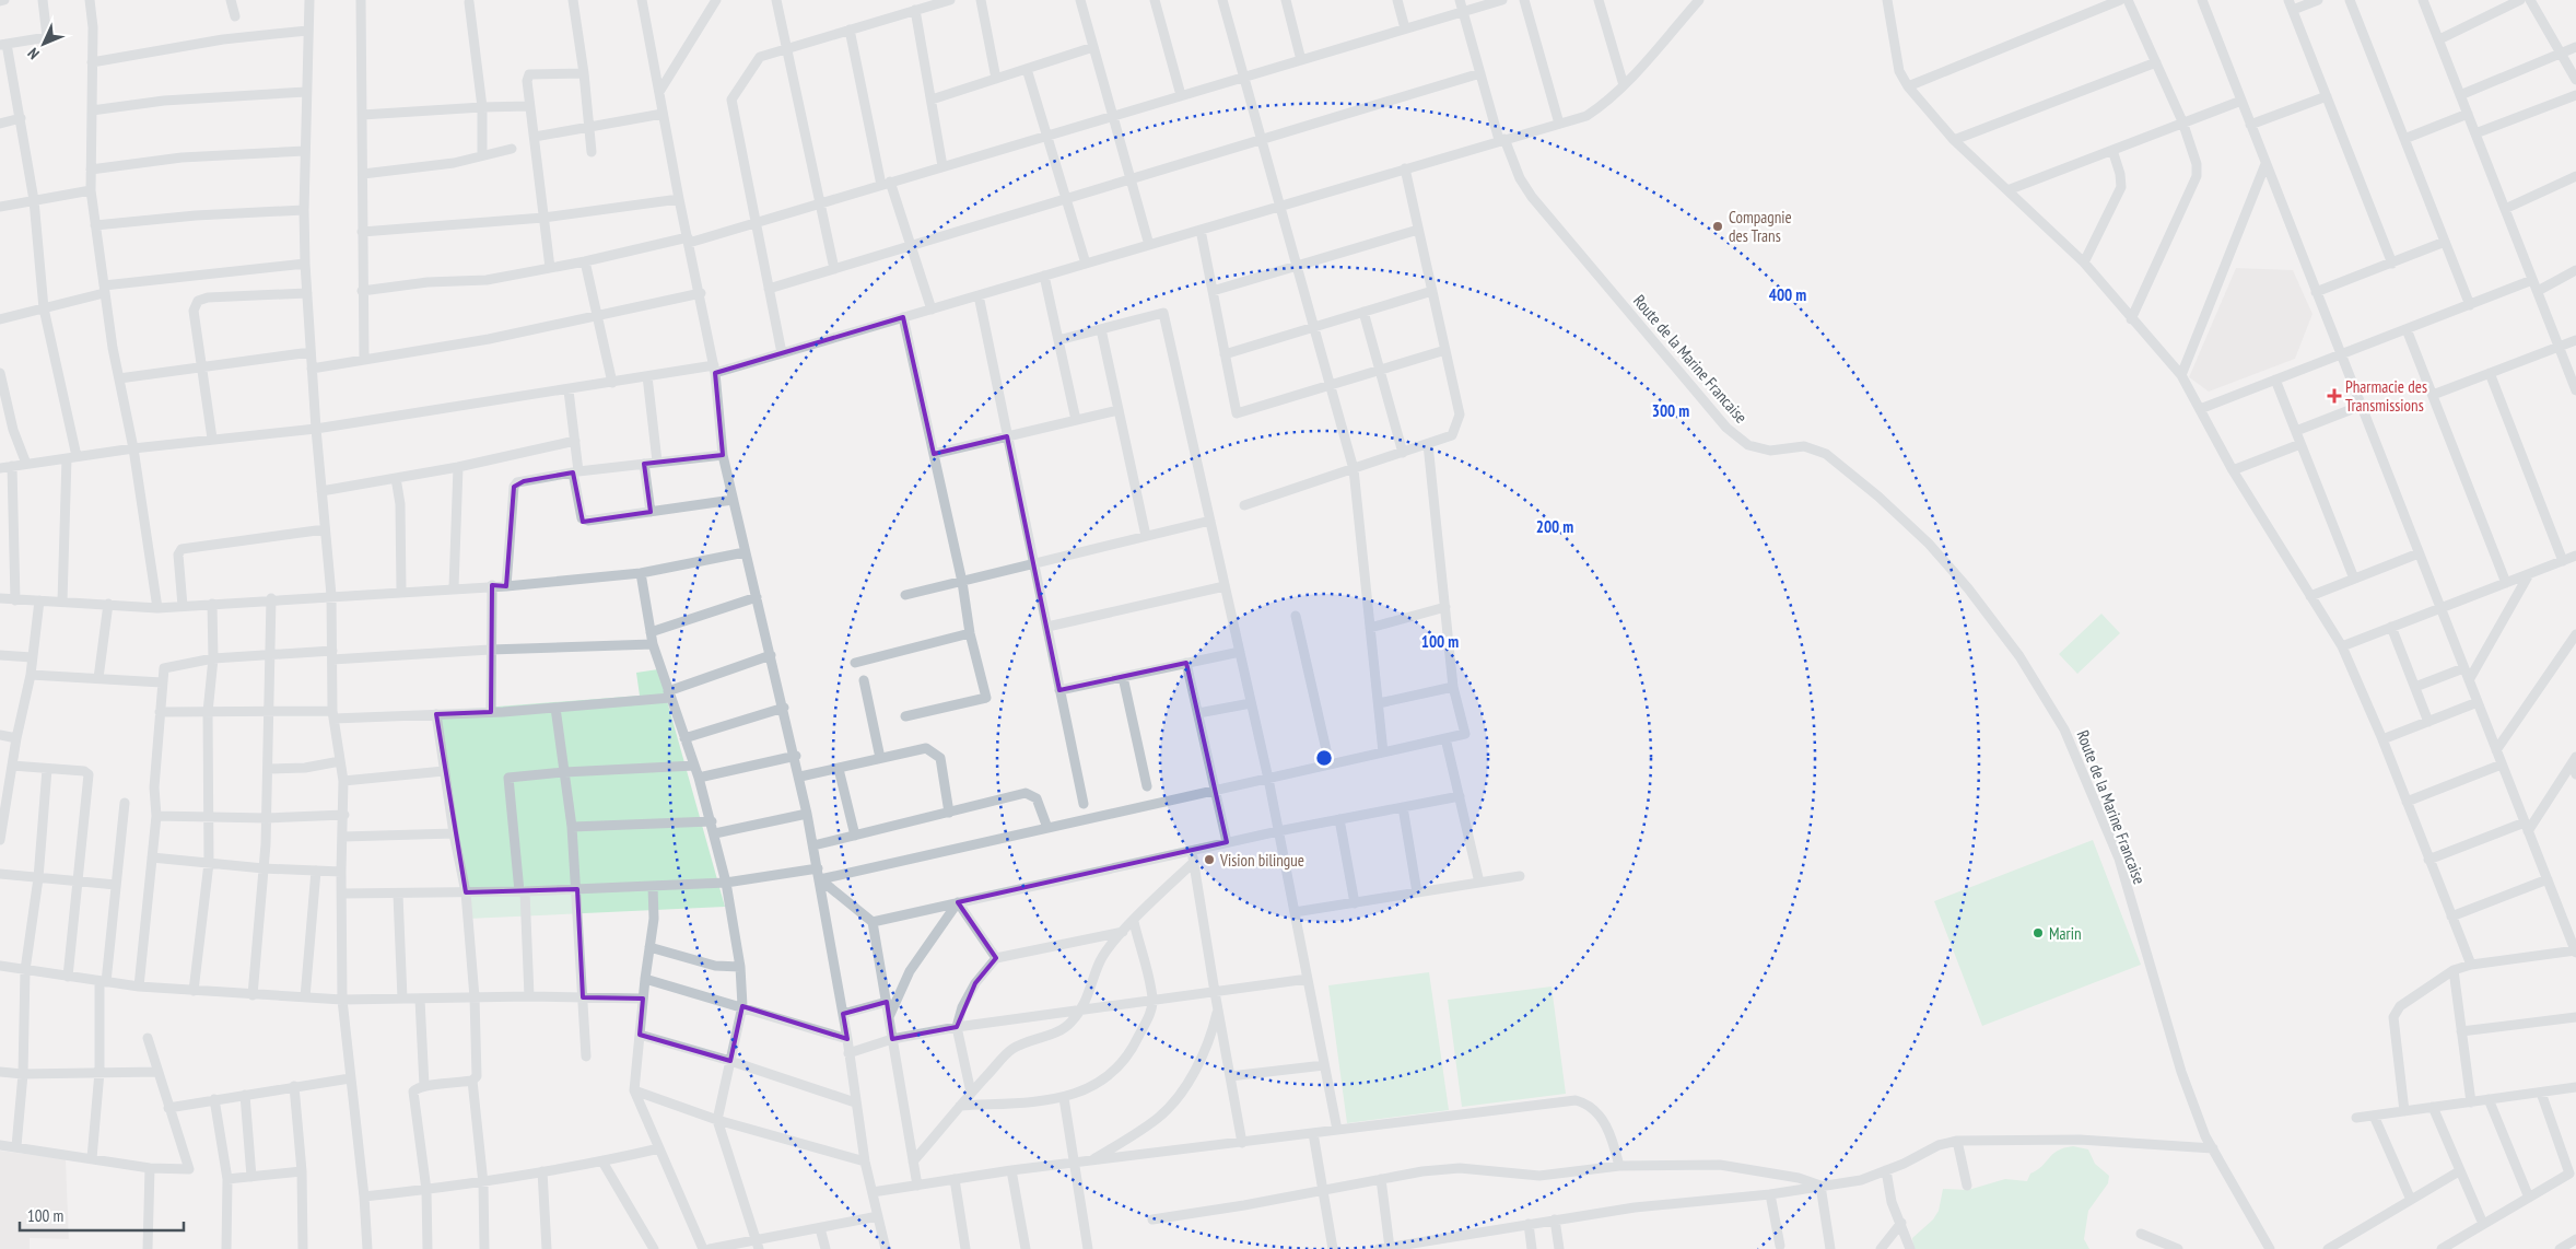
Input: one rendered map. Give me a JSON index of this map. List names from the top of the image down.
{
  "streets": {
    "street": ["Route de la Marine Francaise"]
  },
  "places": {
    "other": ["Compagnie des Trans", "Vision bilingue", "Marin"],
    "health": ["Pharmacie des Transmissions"]
  },
  "scale_bar": "100 m",
  "north": "bottom left",
  "rings": [
    "400 m",
    "300 m",
    "200 m",
    "100 m"
  ]
}
